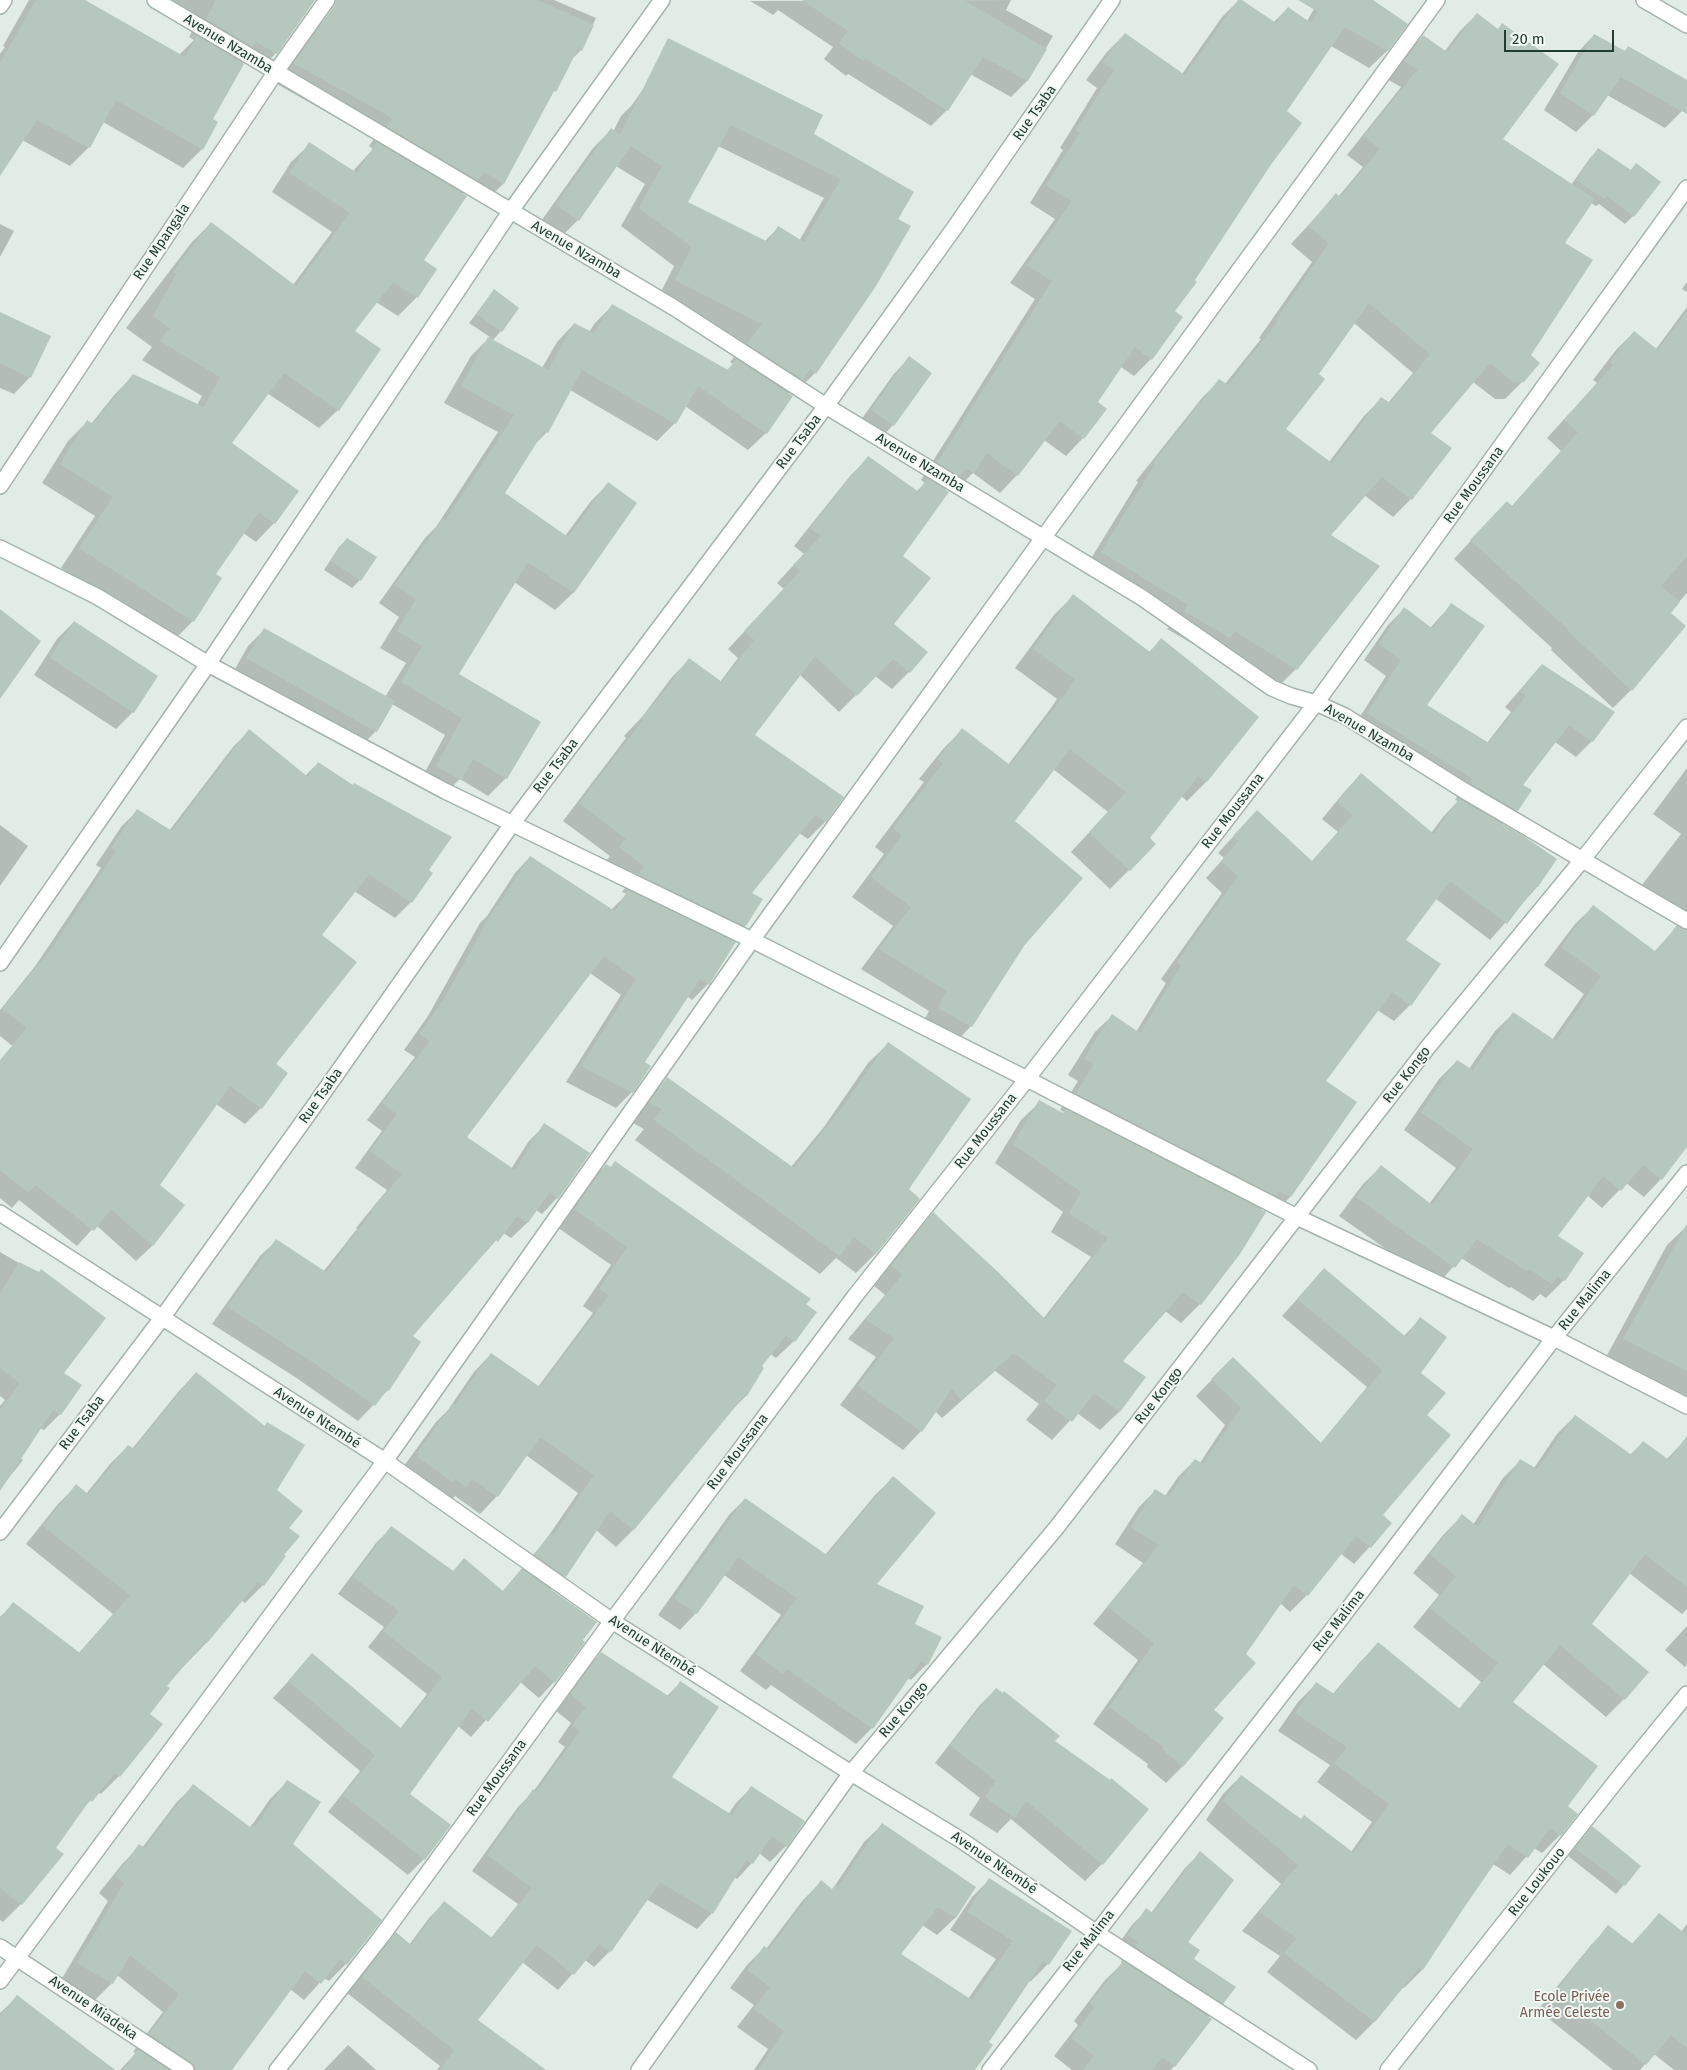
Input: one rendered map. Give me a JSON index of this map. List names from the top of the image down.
{
  "streets": {
    "street": [
      "Avenue Nzamba",
      "Rue Tsaba",
      "Rue Mpangala",
      "Rue Moussana",
      "Rue Kongo",
      "Rue Malima",
      "Avenue Ntembé",
      "Rue Loukouo",
      "Avenue Miadeka"
    ]
  },
  "crossings": [
    ["Avenue Nzamba", "Rue Tsaba"],
    ["Avenue Nzamba", "Rue Mpangala"],
    ["Avenue Nzamba", "Rue Moussana"],
    ["Avenue Nzamba", "Rue Kongo"],
    ["Rue Tsaba", "Avenue Ntembé"],
    ["Rue Moussana", "Avenue Ntembé"],
    ["Rue Kongo", "Avenue Ntembé"],
    ["Rue Malima", "Avenue Ntembé"]
  ],
  "places": ["Ecole Privée Armée Celeste"],
  "scale_bar": "20 m"
}
